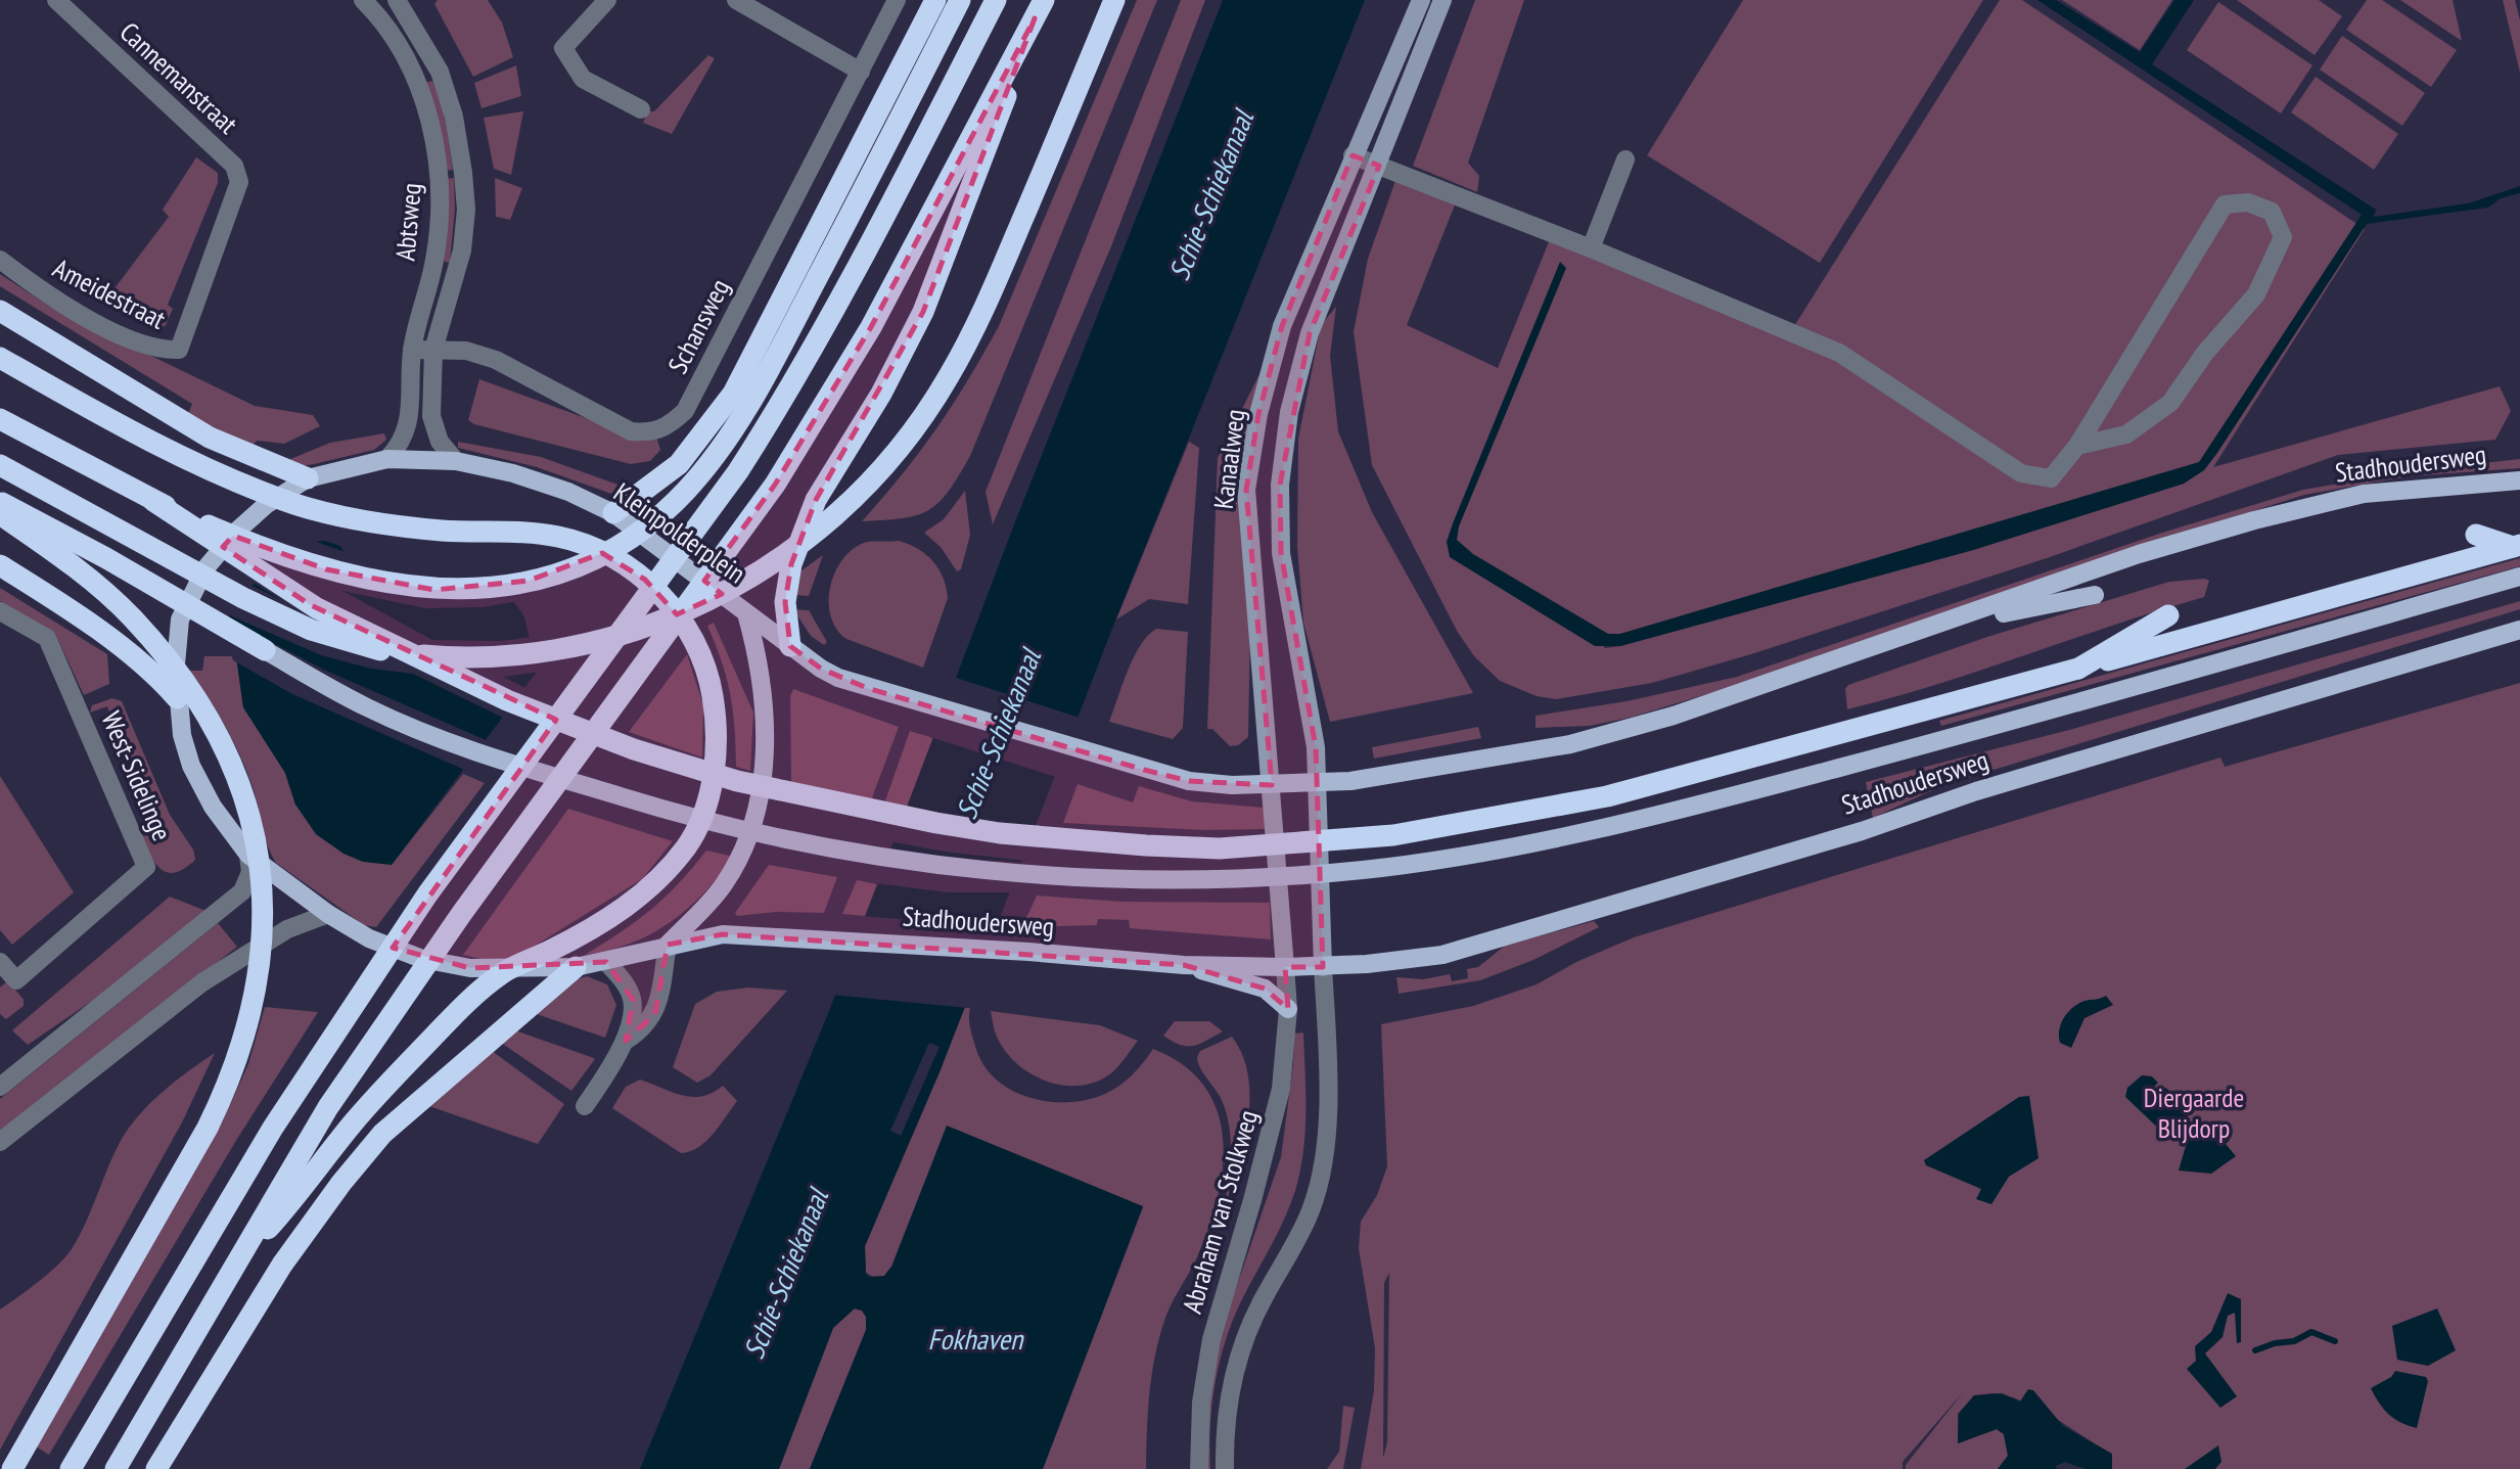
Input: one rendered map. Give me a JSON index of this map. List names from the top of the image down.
{
  "streets": {
    "main road": ["Kanaalweg", "Stadhoudersweg", "Kleinpolderplein"],
    "street": [
      "Cannemanstraat",
      "Abtsweg",
      "Ameidestraat",
      "Schansweg",
      "West-Sidelinge",
      "Abraham van Stolkweg"
    ]
  },
  "crossings": [
    ["Cannemanstraat", "Ameidestraat"],
    ["Abtsweg", "Schansweg"],
    ["Abtsweg", "Kleinpolderplein"],
    ["Kanaalweg", "Stadhoudersweg"],
    ["Stadhoudersweg", "Kleinpolderplein"],
    ["Stadhoudersweg", "Abraham van Stolkweg"]
  ],
  "water": ["Schie-Schiekanaal", "Fokhaven"],
  "parks": ["Diergaarde Blijdorp"]
}
